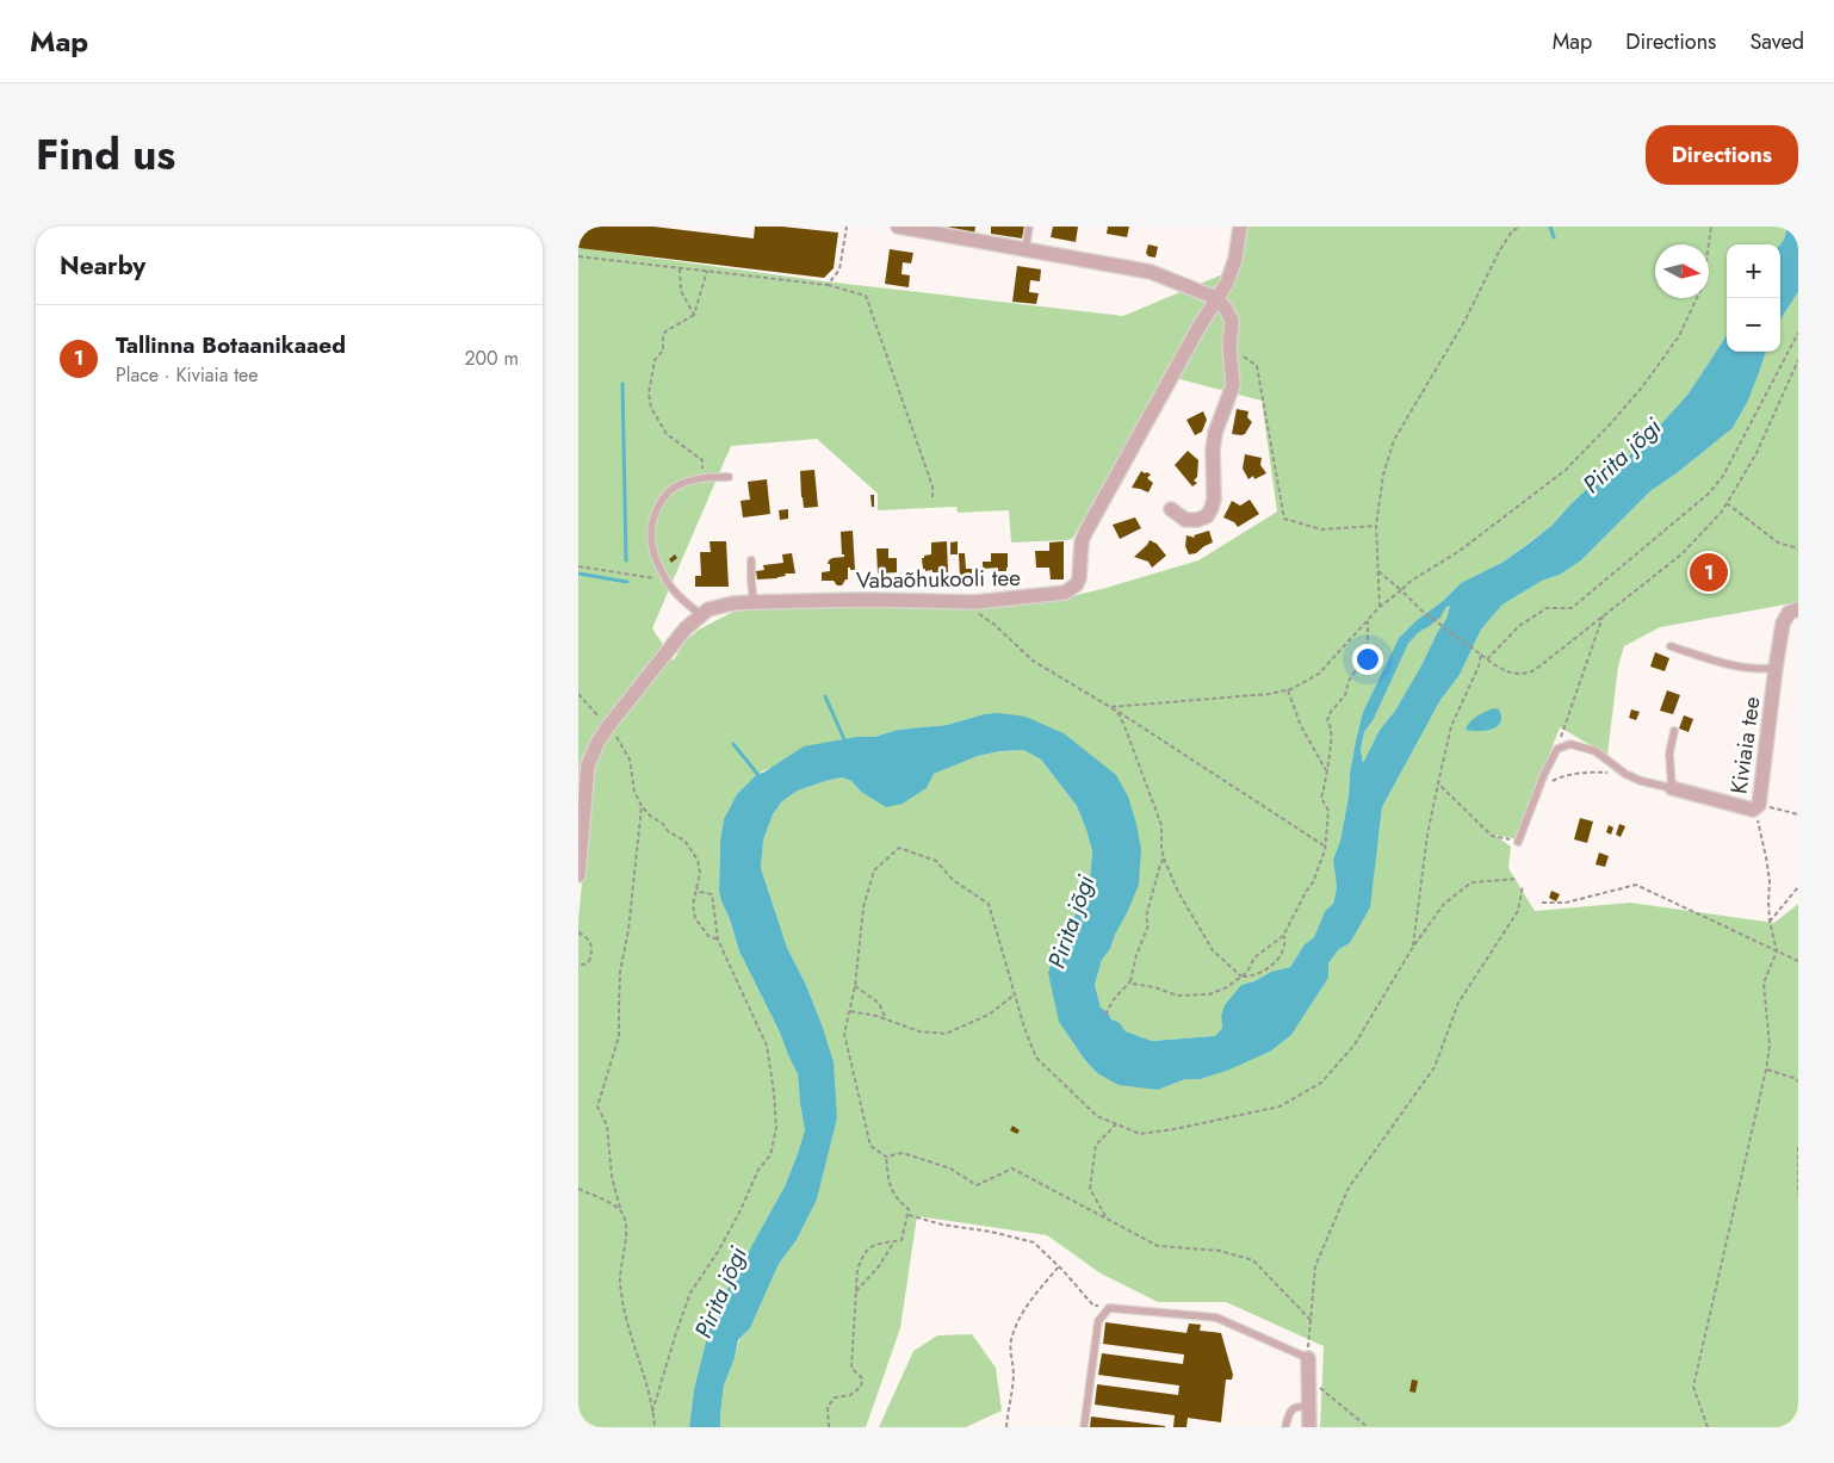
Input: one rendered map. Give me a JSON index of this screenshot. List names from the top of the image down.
{
  "streets": {
    "street": ["Vabaõhukooli tee", "Kiviaia tee"]
  },
  "water": ["Pirita jõgi"],
  "north": "right",
  "page": {
    "header": "Map",
    "nav": ["Map", "Directions", "Saved"],
    "title": "Find us",
    "buttons": "Directions",
    "heading": "Nearby",
    "map_buttons": ["+", "−"],
    "list": [
      {
        "mark": "1",
        "name": "Tallinna Botaanikaaed",
        "note": "Place · Kiviaia tee",
        "value": "200 m"
      }
    ],
    "pins": "1"
  }
}
